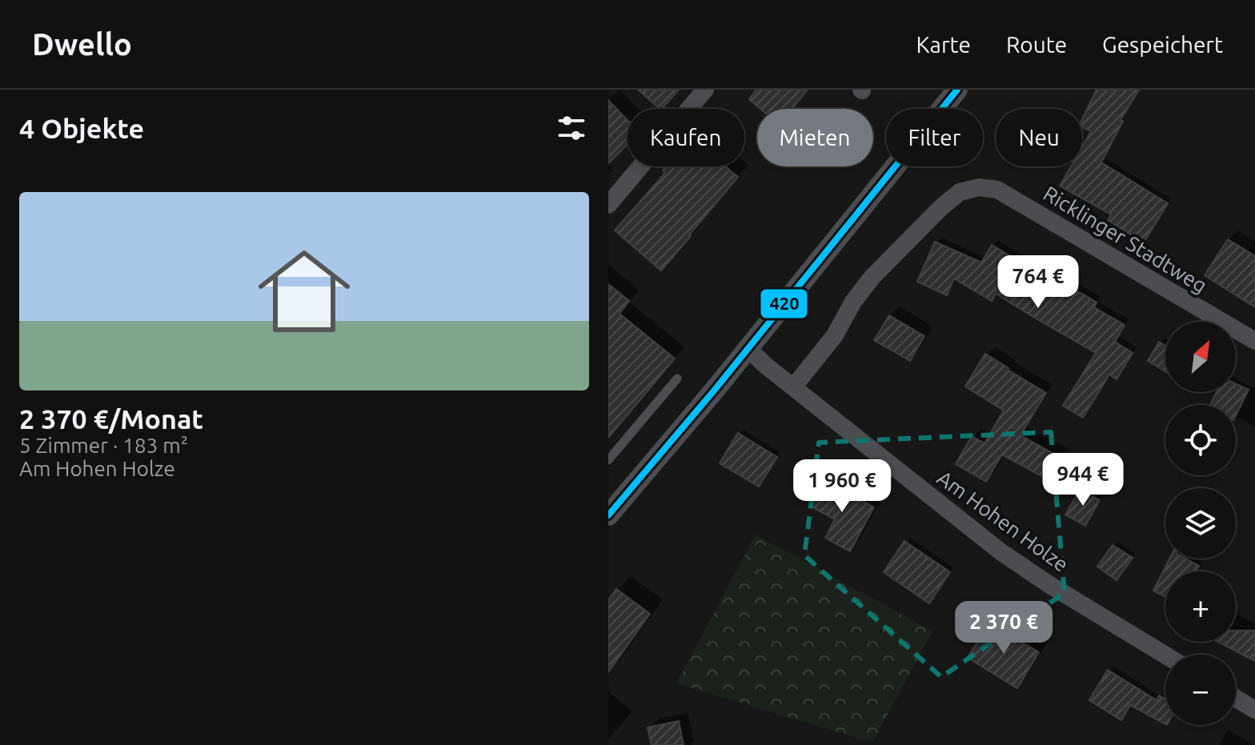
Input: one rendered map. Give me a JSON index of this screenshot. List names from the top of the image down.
{
  "streets": {
    "street": ["Ricklinger Stadtweg", "Am Hohen Holze"]
  },
  "crossings": [
    ["Ricklinger Stadtweg", "Am Hohen Holze"]
  ],
  "lines": ["transit line 420"],
  "north": "top right",
  "page": {
    "header": "Dwello",
    "nav": ["Karte", "Route", "Gespeichert"],
    "heading": "4 Objekte",
    "chip": [
      "Kaufen",
      "Mieten",
      "Filter",
      "Neu"
    ],
    "list": [
      {
        "name": "2 370 €/Monat",
        "note": "5 Zimmer · 183 m² · Am Hohen Holze"
      }
    ],
    "price": [
      "764 €",
      "944 €",
      "1 960 €",
      "2 370 €"
    ],
    "map_buttons": ["+", "−"]
  }
}
